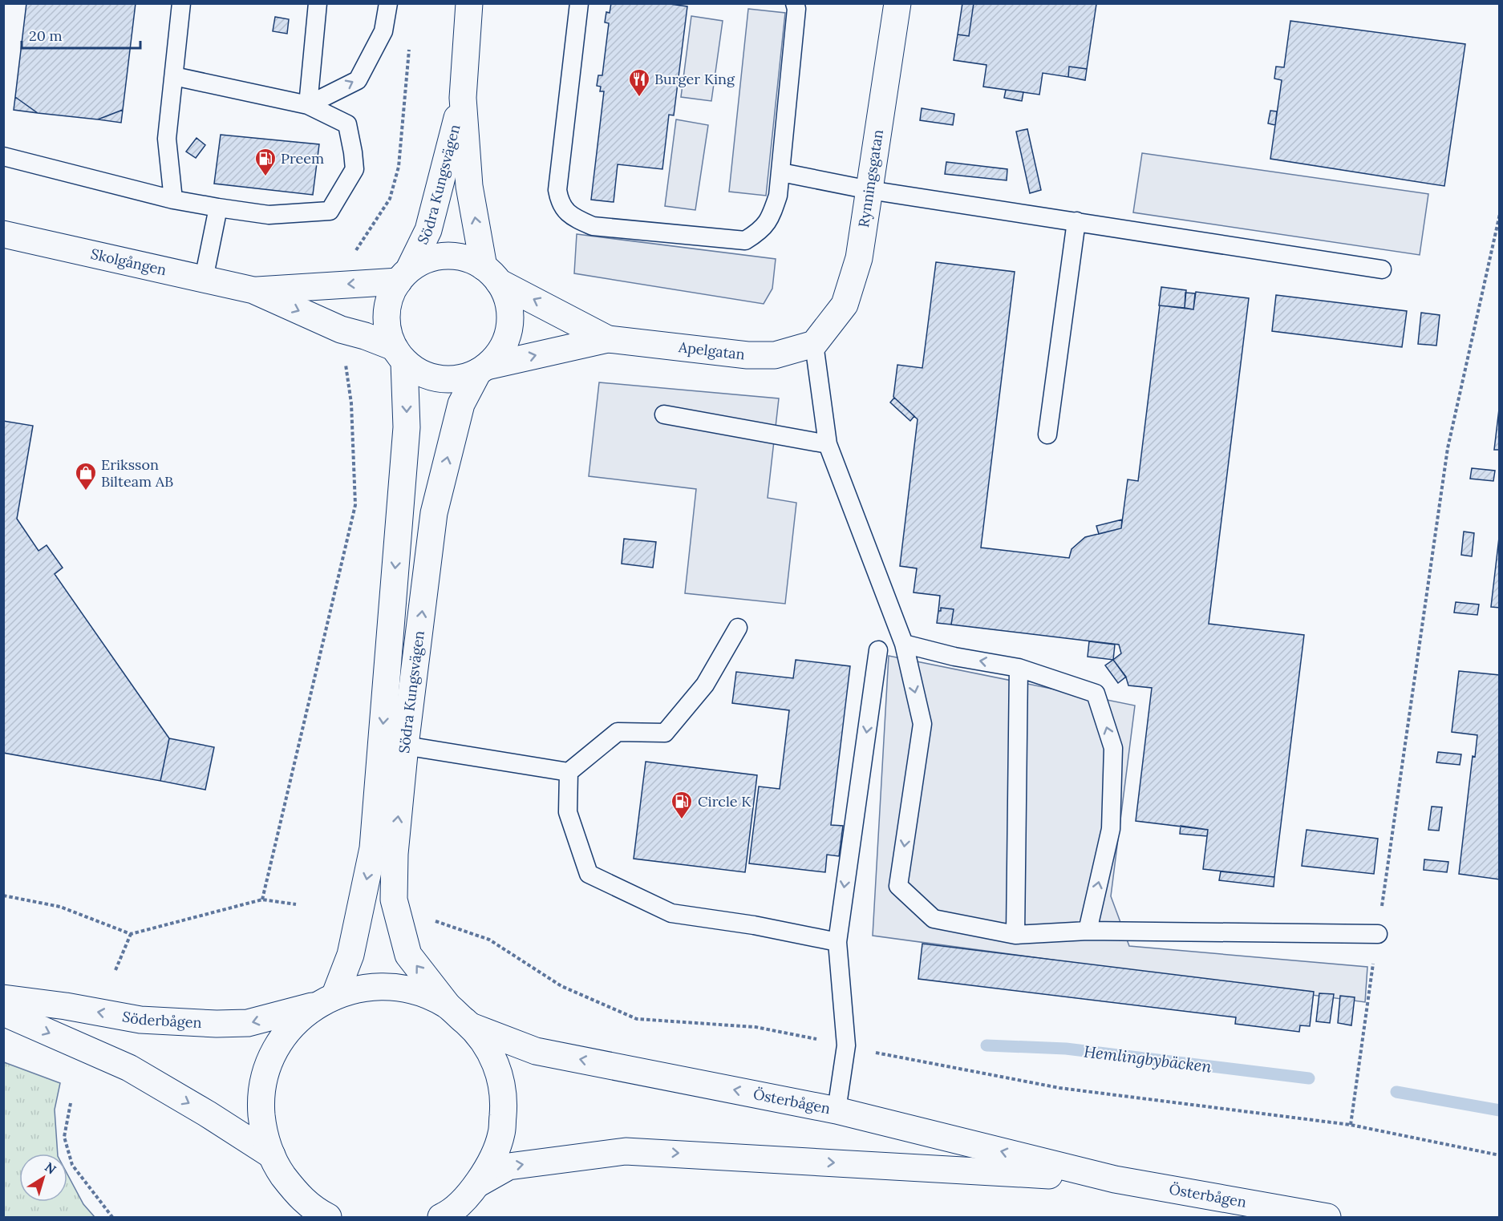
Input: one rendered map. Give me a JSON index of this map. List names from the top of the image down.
{
  "streets": {
    "main road": [
      "Rynningsgatan",
      "Södra Kungsvägen",
      "Skolgången",
      "Apelgatan",
      "Söderbågen",
      "Österbågen"
    ]
  },
  "crossings": [
    ["Rynningsgatan", "Apelgatan"],
    ["Södra Kungsvägen", "Skolgången"],
    ["Södra Kungsvägen", "Apelgatan"],
    ["Södra Kungsvägen", "Söderbågen"],
    ["Skolgången", "Apelgatan"]
  ],
  "one_way": ["Söderbågen"],
  "water": ["Hemlingbybäcken"],
  "places": {
    "restaurant": ["Burger King"],
    "fuel station": ["Preem", "Circle K"],
    "shop": ["Eriksson Bilteam AB"]
  },
  "scale_bar": "20 m",
  "north": "top right"
}
